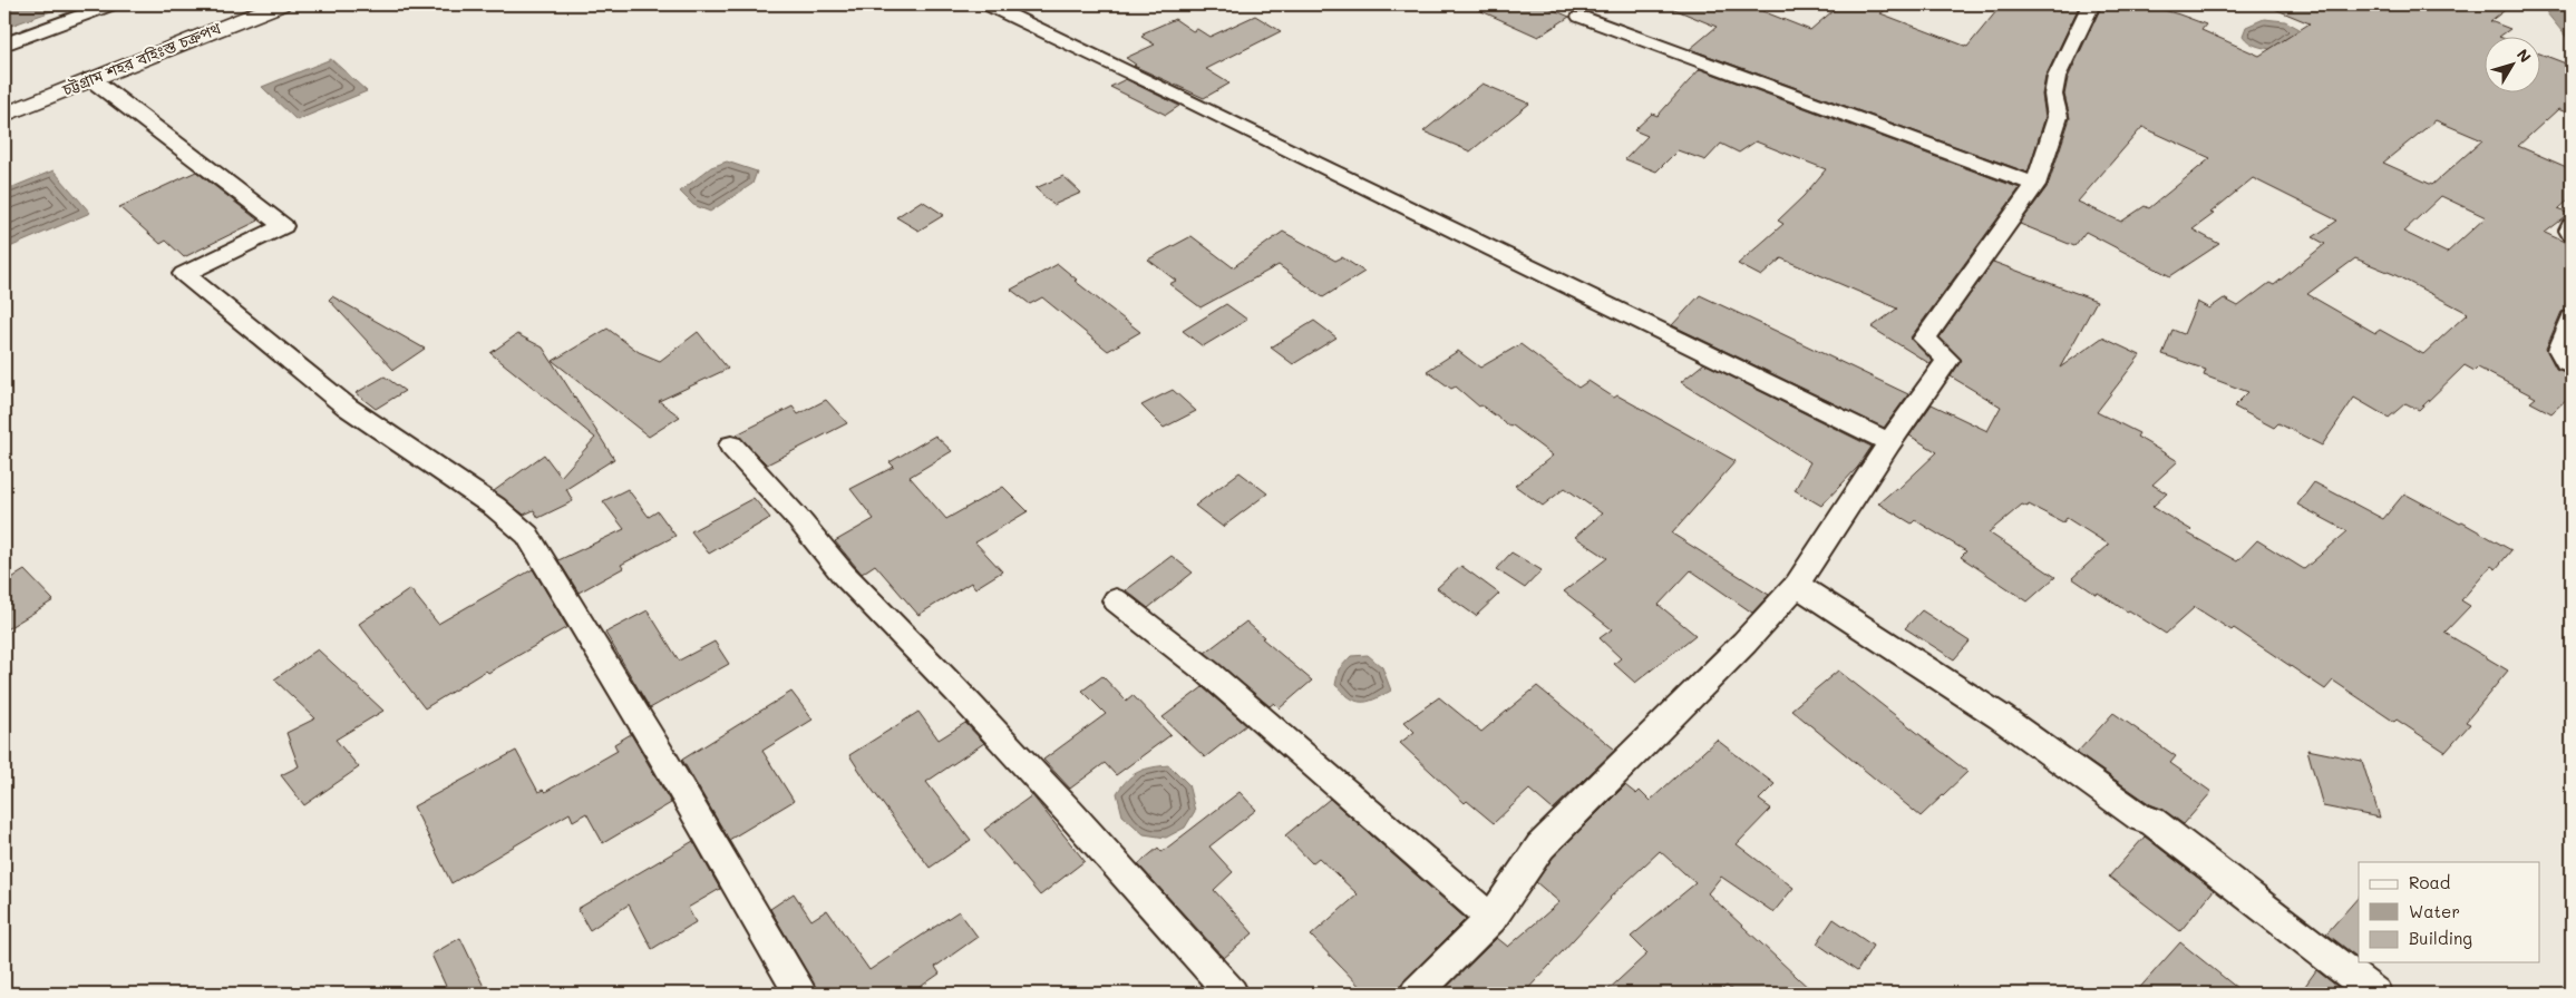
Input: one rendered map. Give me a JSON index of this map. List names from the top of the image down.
{
  "streets": {
    "main road": ["চট্টগ্রাম শহর বহিঃস্ত চক্রপথ"]
  },
  "legend": ["Road", "Water", "Building"],
  "north": "top right"
}
